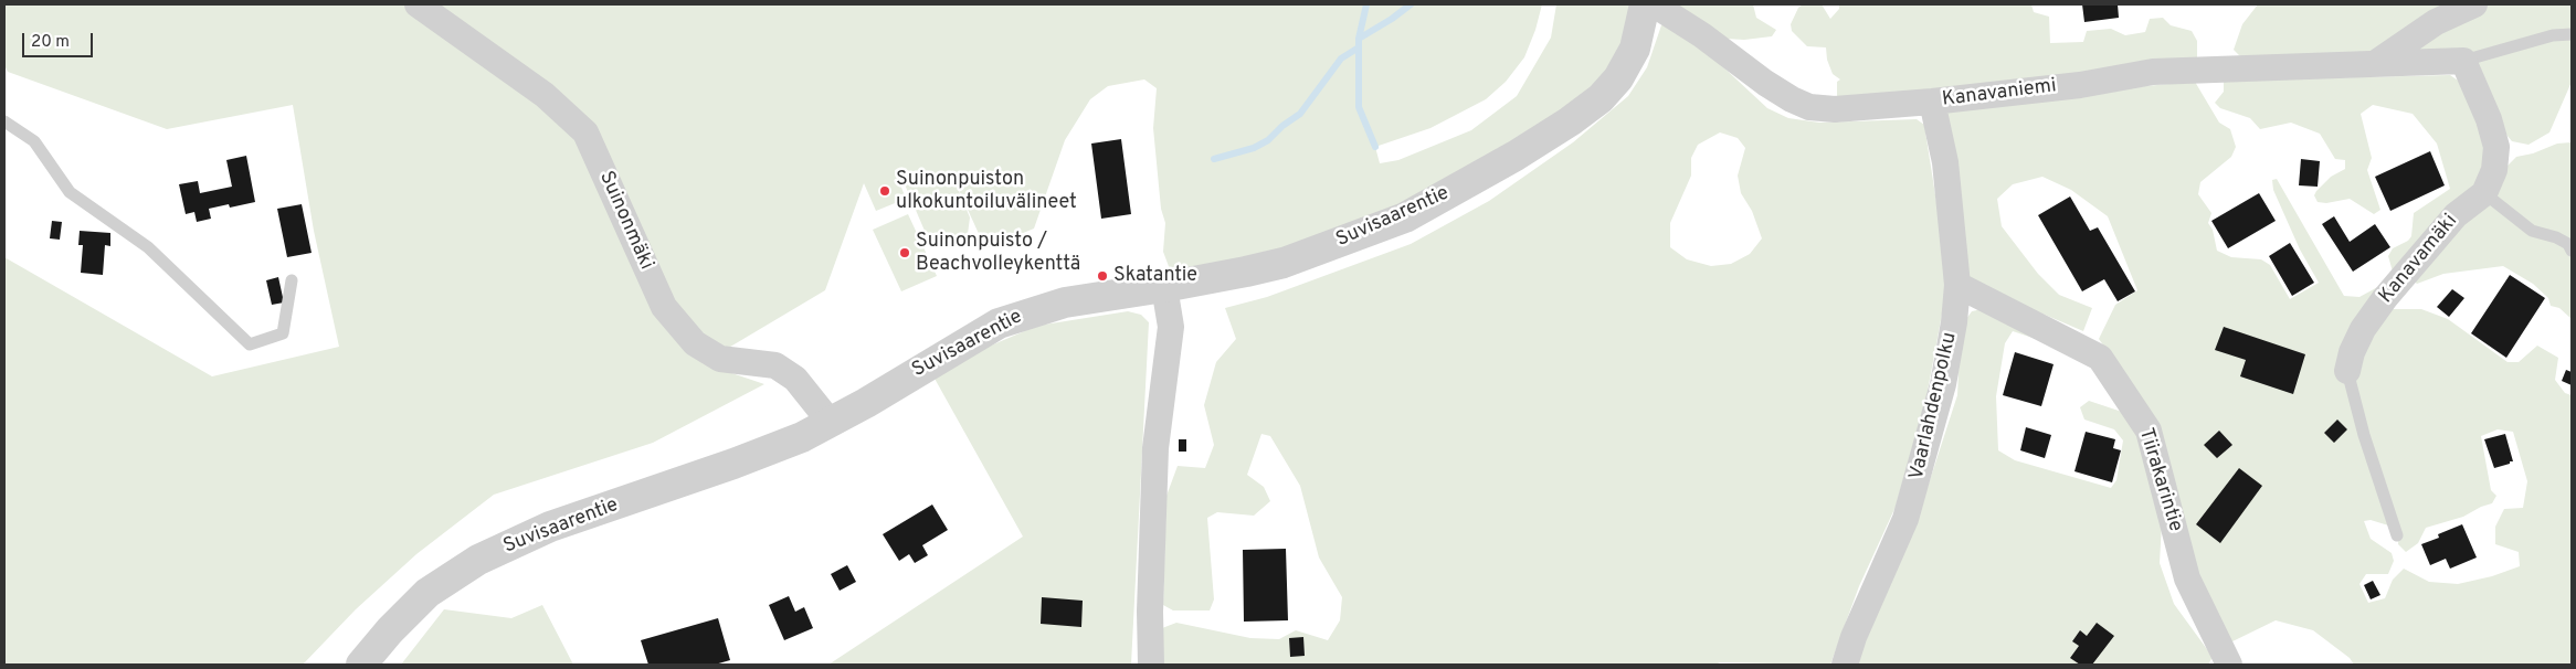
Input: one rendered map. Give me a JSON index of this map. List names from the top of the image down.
{
  "streets": {
    "street": [
      "Kanavaniemi",
      "Suvisaarentie",
      "Suinonmäki",
      "Kanavamäki",
      "Vaarlahdenpolku",
      "Tiirakarintie"
    ]
  },
  "crossings": [
    ["Kanavaniemi", "Vaarlahdenpolku"],
    ["Suvisaarentie", "Suinonmäki"],
    ["Vaarlahdenpolku", "Tiirakarintie"]
  ],
  "places": ["Suinonpuiston ulkokuntoiluvälineet", "Suinonpuisto / Beachvolleykenttä", "Skatantie"],
  "scale_bar": "20 m"
}
